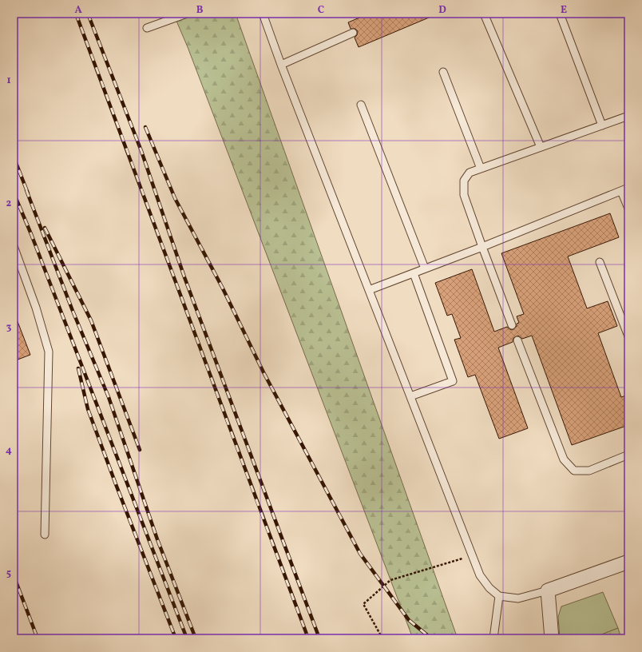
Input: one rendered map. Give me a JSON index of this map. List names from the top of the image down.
{
  "grid": {
    "columns": [
      "A",
      "B",
      "C",
      "D",
      "E"
    ],
    "rows": [
      "1",
      "2",
      "3",
      "4",
      "5"
    ]
  }
}
